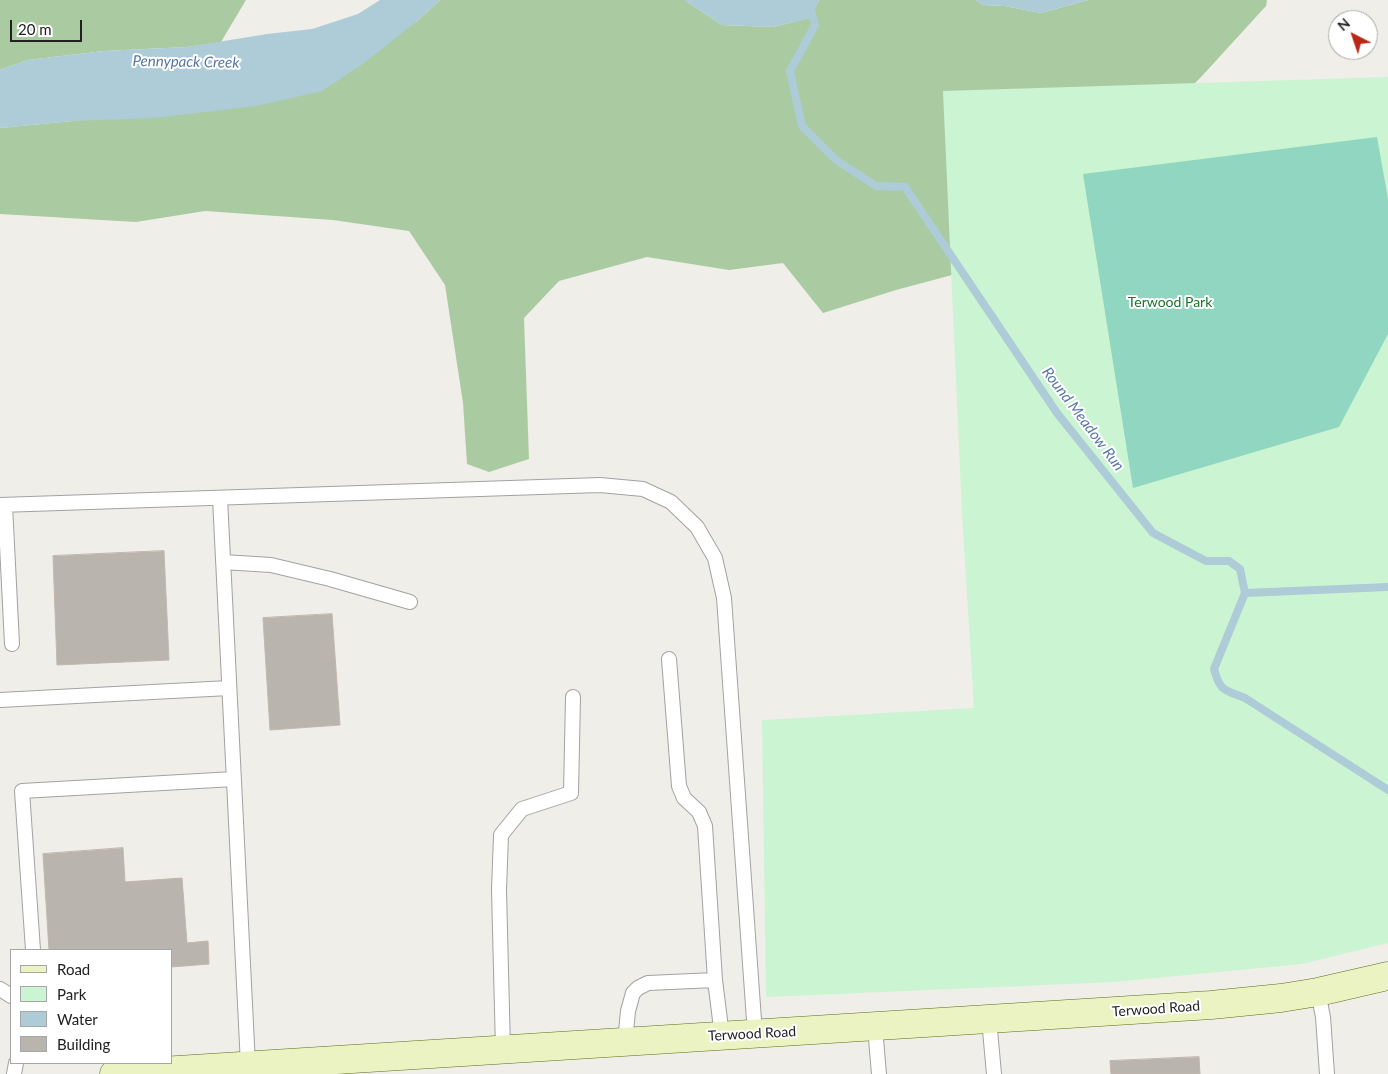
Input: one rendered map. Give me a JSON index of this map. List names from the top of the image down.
{
  "streets": {
    "street": ["Terwood Road"]
  },
  "water": ["Pennypack Creek", "Round Meadow Run"],
  "parks": ["Terwood Park"],
  "legend": [
    "Road",
    "Park",
    "Water",
    "Building"
  ],
  "scale_bar": "20 m",
  "north": "top left"
}
